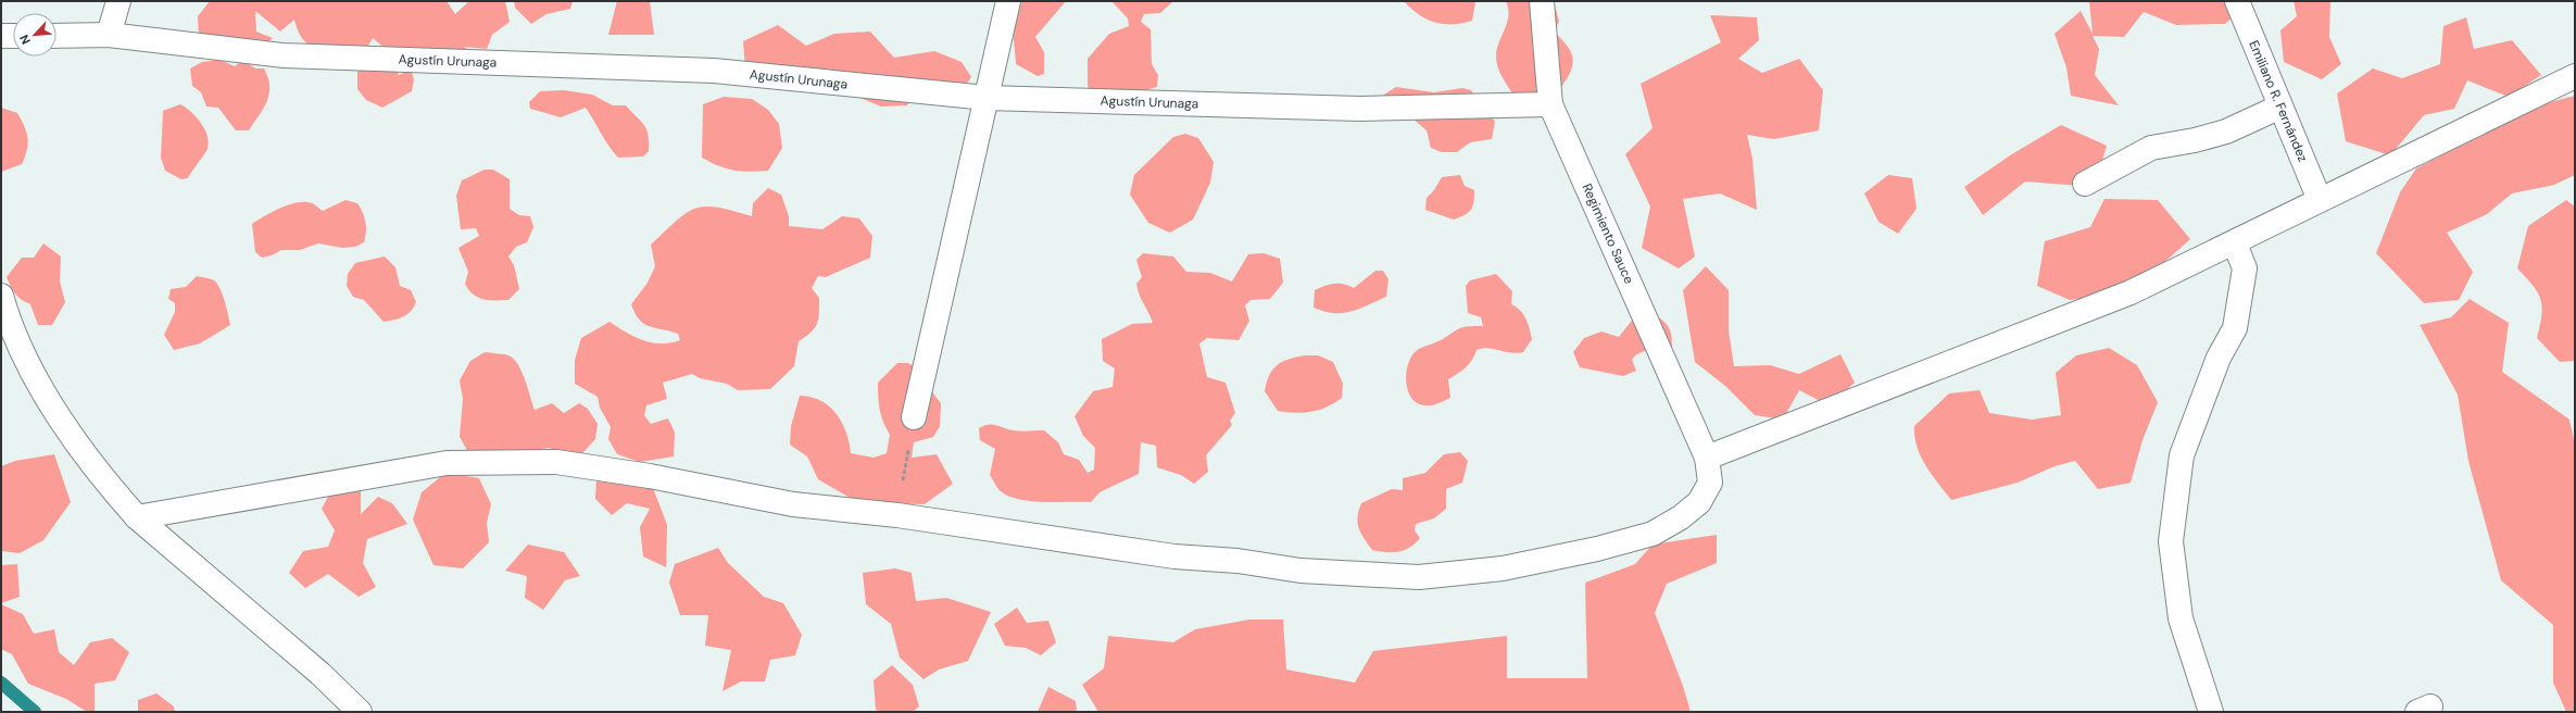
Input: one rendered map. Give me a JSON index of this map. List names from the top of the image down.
{
  "streets": {
    "street": ["Agustín Urunaga", "Emiliano R. Fernández", "Regimiento Sauce"]
  },
  "crossings": [
    ["Agustín Urunaga", "Regimiento Sauce"]
  ],
  "north": "bottom left"
}
